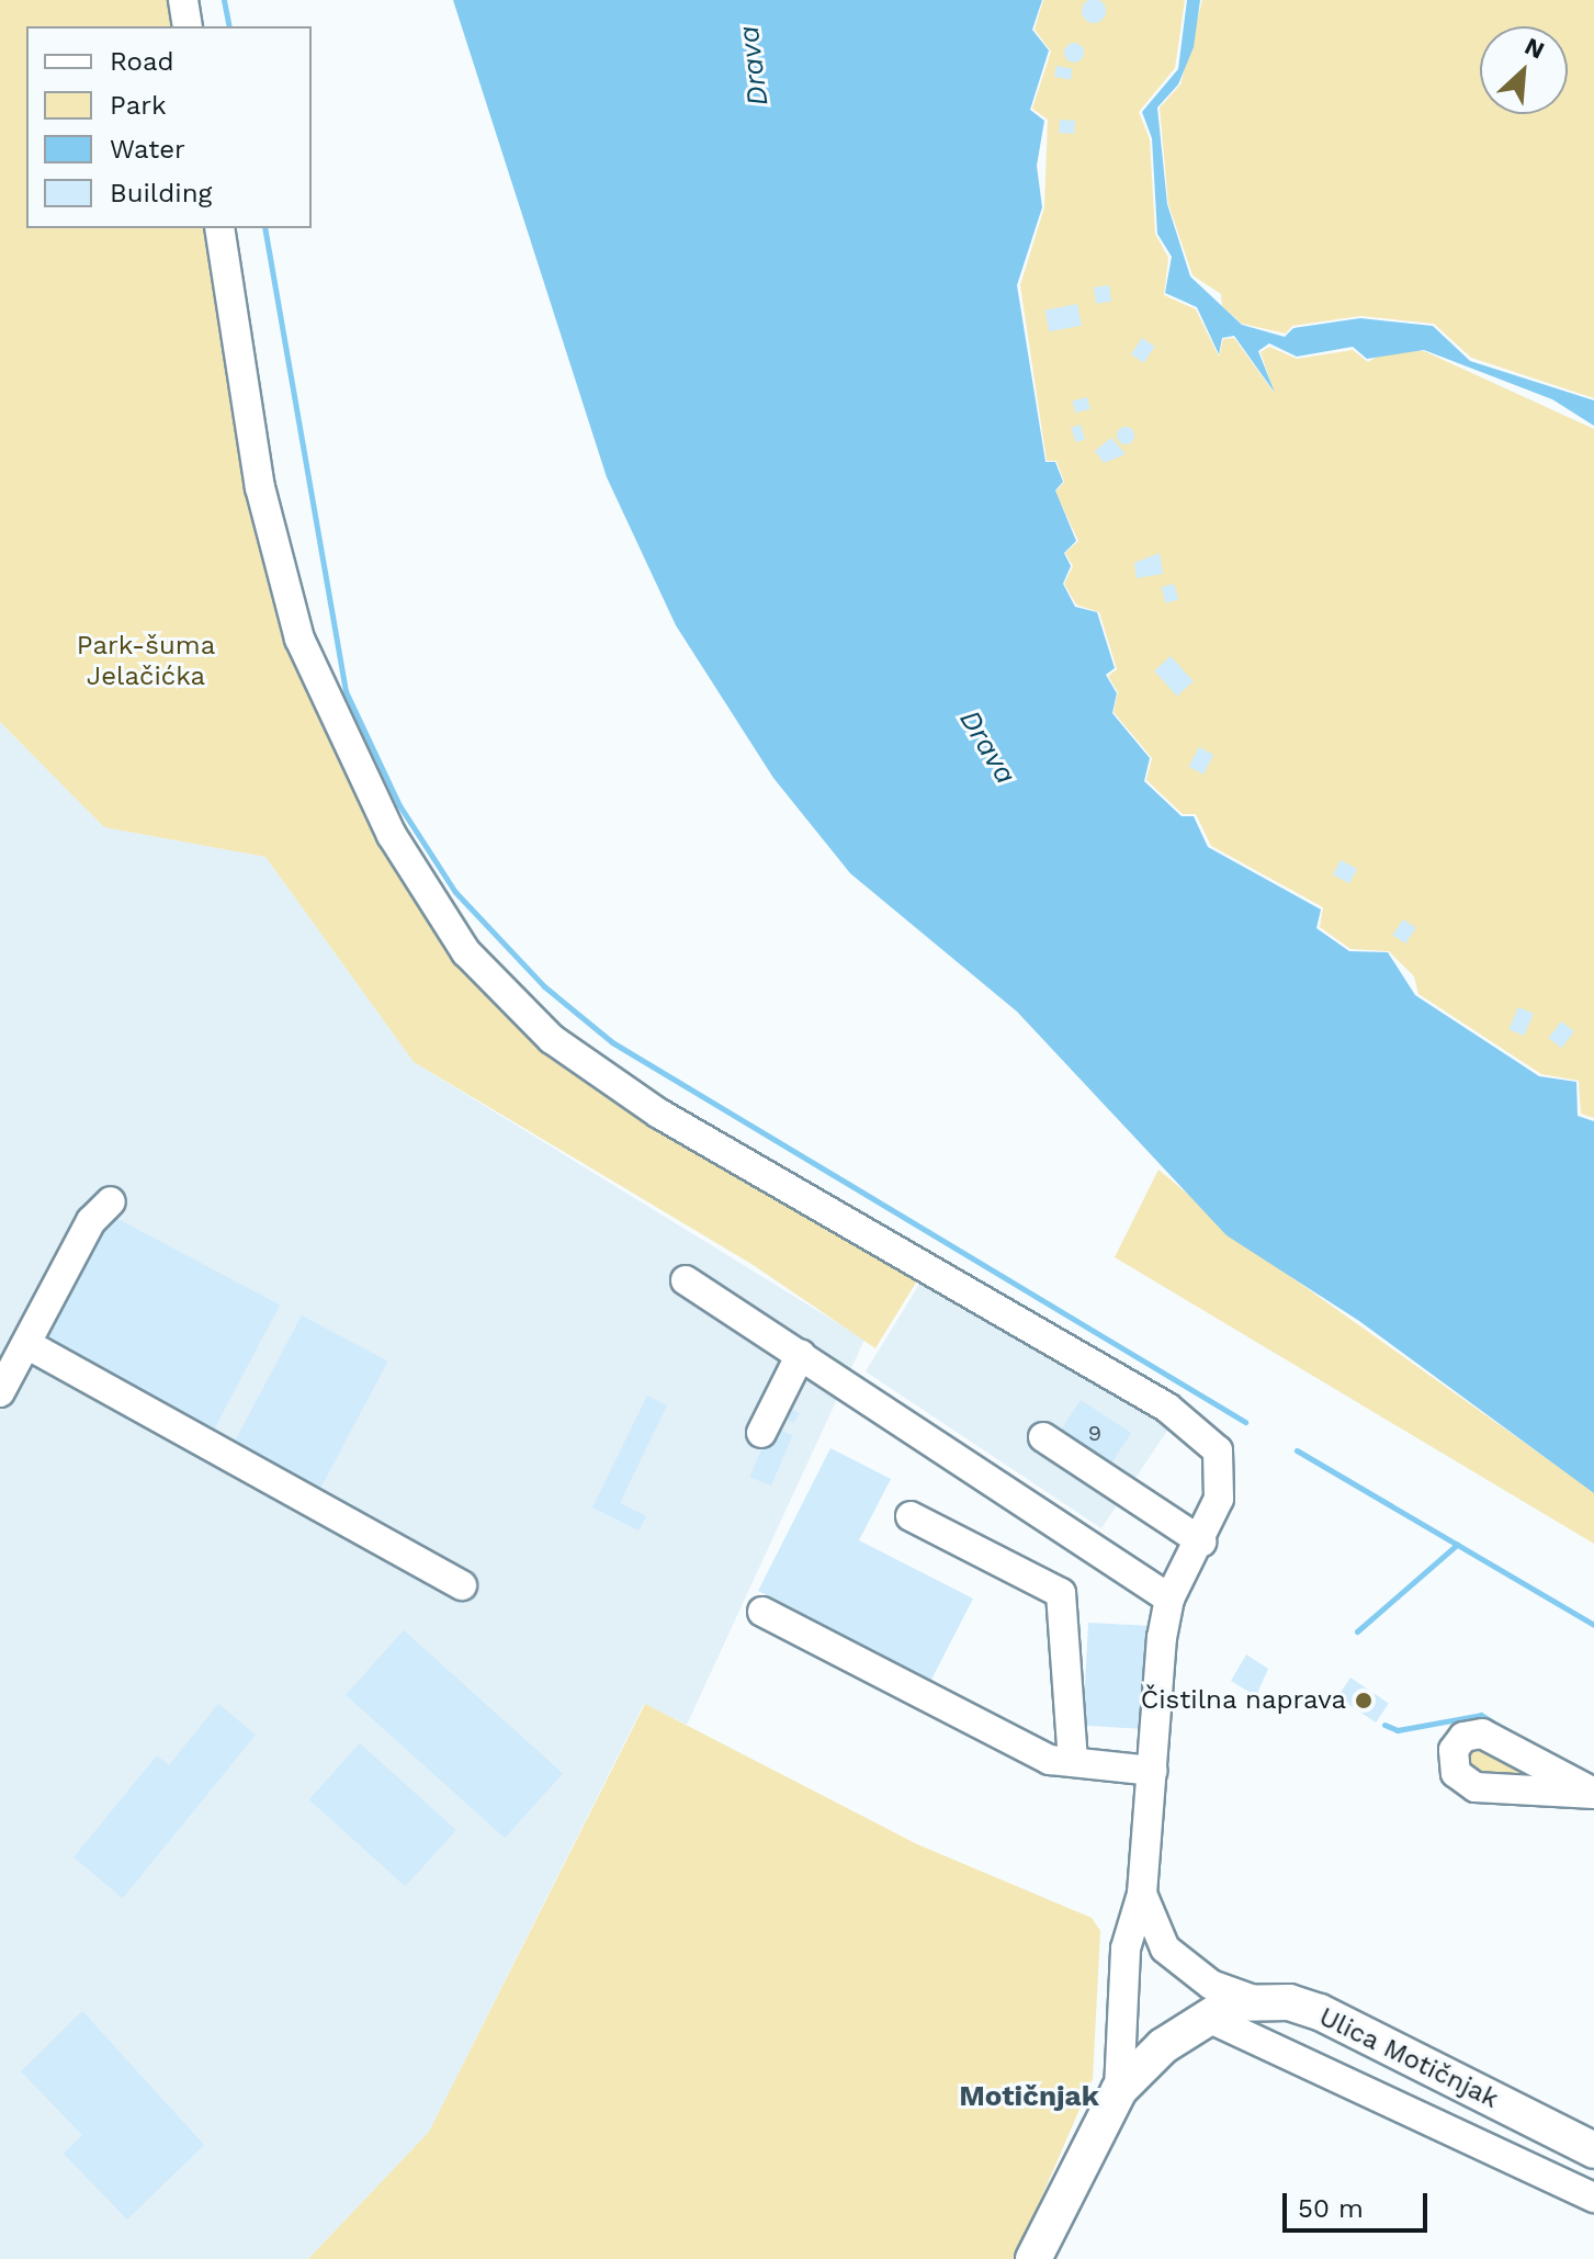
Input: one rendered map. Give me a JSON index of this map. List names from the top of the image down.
{
  "streets": {
    "main road": ["Ulica Motičnjak"]
  },
  "districts": ["Motičnjak"],
  "water": ["Drava"],
  "parks": ["Park-šuma Jelačićka"],
  "places": ["Čistilna naprava"],
  "house_numbers": ["9"],
  "legend": [
    "Road",
    "Park",
    "Water",
    "Building"
  ],
  "scale_bar": "50 m",
  "north": "top right"
}
